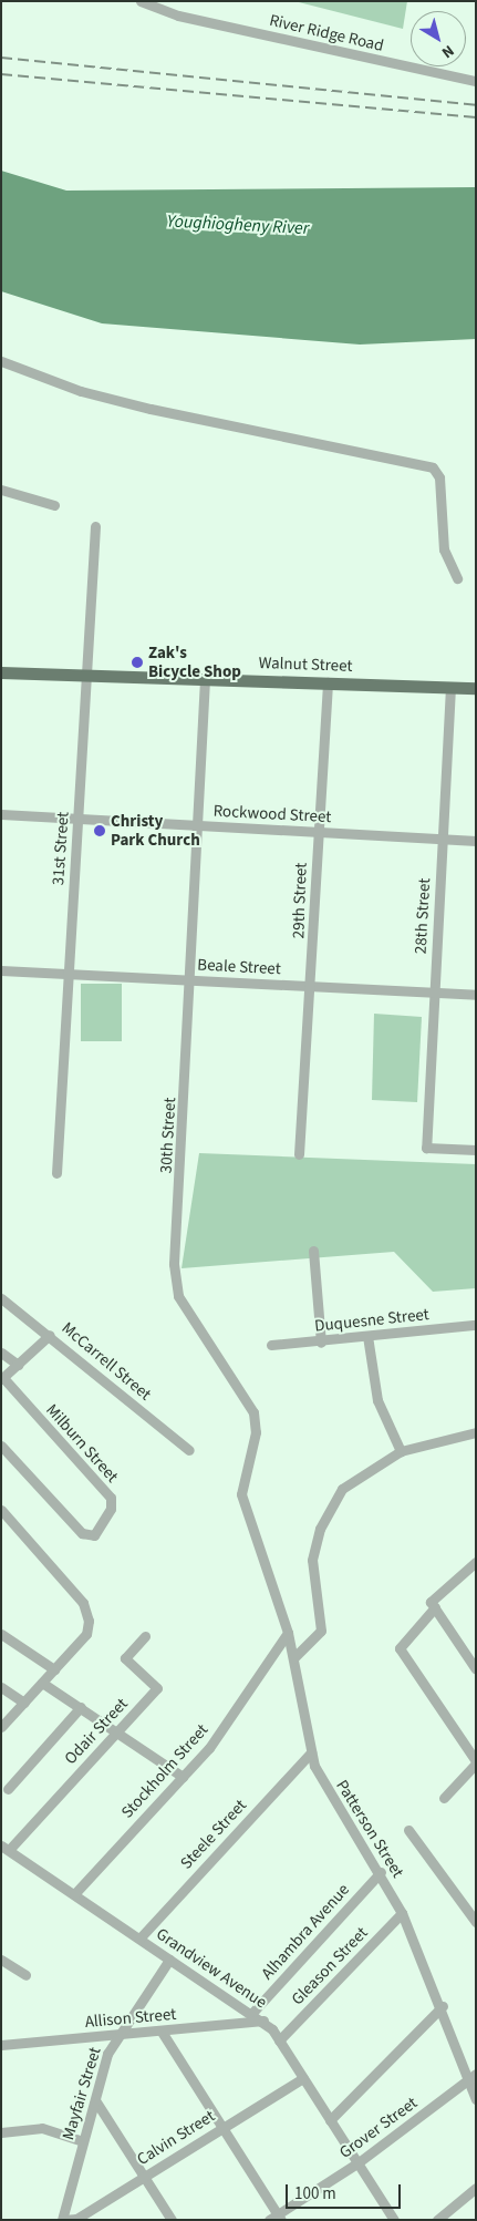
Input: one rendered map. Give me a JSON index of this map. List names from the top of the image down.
{
  "streets": {
    "main road": ["Walnut Street"],
    "street": [
      "River Ridge Road",
      "Rockwood Street",
      "31st Street",
      "29th Street",
      "28th Street",
      "Beale Street",
      "30th Street",
      "Duquesne Street",
      "McCarrell Street",
      "Milburn Street",
      "Odair Street",
      "Stockholm Street",
      "Patterson Street",
      "Steele Street",
      "Alhambra Avenue",
      "Gleason Street",
      "Grandview Avenue",
      "Allison Street",
      "Mayfair Street",
      "Grover Street",
      "Calvin Street"
    ]
  },
  "crossings": [
    ["Walnut Street", "31st Street"],
    ["Walnut Street", "29th Street"],
    ["Walnut Street", "28th Street"],
    ["Walnut Street", "30th Street"],
    ["Rockwood Street", "31st Street"],
    ["Rockwood Street", "29th Street"],
    ["Rockwood Street", "28th Street"],
    ["Rockwood Street", "30th Street"],
    ["31st Street", "Beale Street"],
    ["29th Street", "Beale Street"],
    ["28th Street", "Beale Street"],
    ["Beale Street", "30th Street"],
    ["30th Street", "Patterson Street"],
    ["Odair Street", "Grandview Avenue"],
    ["Stockholm Street", "Patterson Street"],
    ["Stockholm Street", "Grandview Avenue"],
    ["Patterson Street", "Steele Street"],
    ["Patterson Street", "Alhambra Avenue"],
    ["Patterson Street", "Gleason Street"],
    ["Patterson Street", "Grover Street"],
    ["Steele Street", "Grandview Avenue"],
    ["Alhambra Avenue", "Grandview Avenue"],
    ["Gleason Street", "Grandview Avenue"],
    ["Grandview Avenue", "Allison Street"],
    ["Grandview Avenue", "Mayfair Street"],
    ["Grandview Avenue", "Grover Street"],
    ["Grandview Avenue", "Calvin Street"],
    ["Allison Street", "Mayfair Street"],
    ["Mayfair Street", "Calvin Street"]
  ],
  "water": ["Youghiogheny River"],
  "places": ["Zak's Bicycle Shop", "Christy Park Church"],
  "scale_bar": "100 m",
  "north": "bottom right"
}
